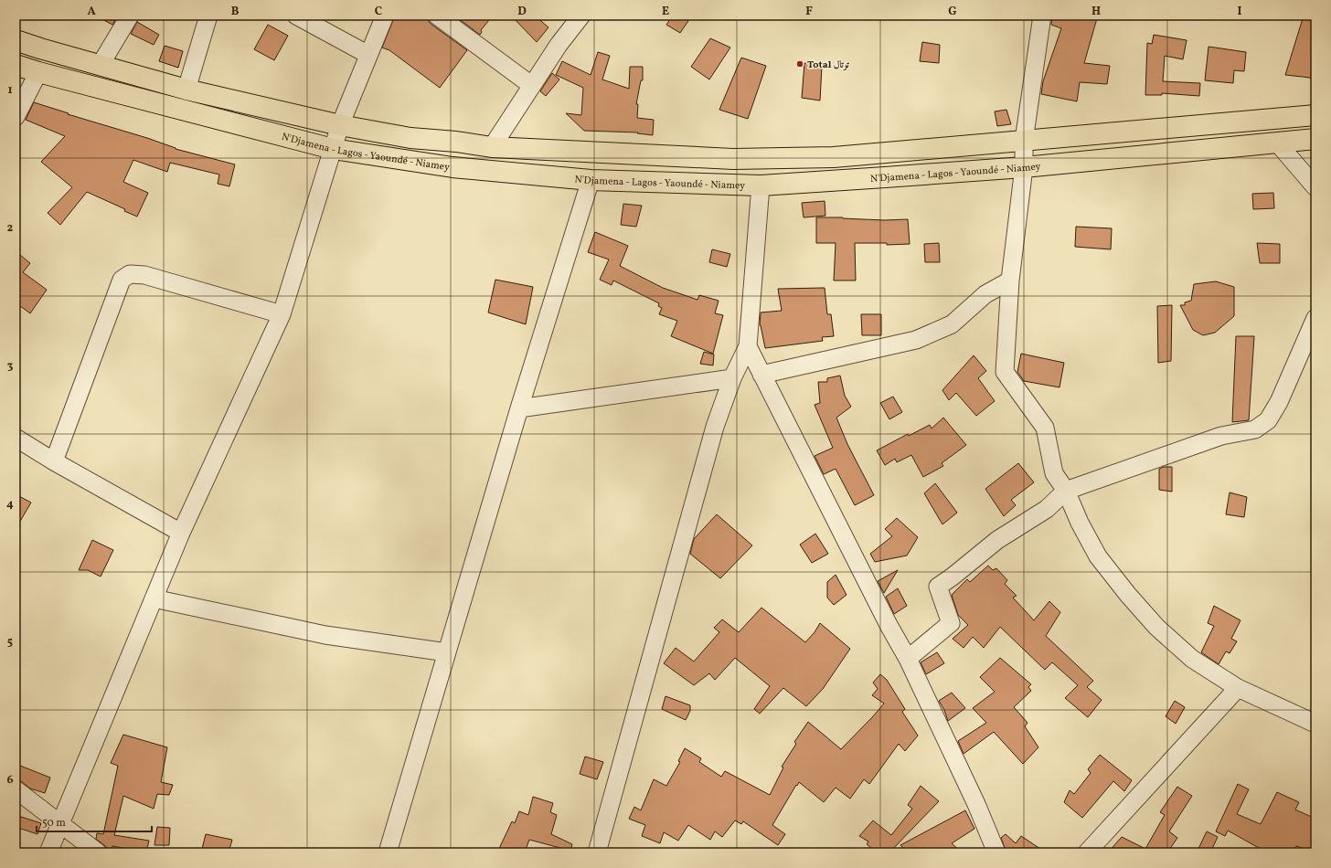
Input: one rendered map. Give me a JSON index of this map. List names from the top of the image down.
{
  "streets": {
    "highway": ["N'Djamena - Lagos - Yaoundé - Niamey"]
  },
  "places": ["Total توتال"],
  "scale_bar": "50 m",
  "grid": {
    "columns": [
      "A",
      "B",
      "C",
      "D",
      "E",
      "F",
      "G",
      "H",
      "I"
    ],
    "rows": [
      "1",
      "2",
      "3",
      "4",
      "5",
      "6"
    ]
  }
}
